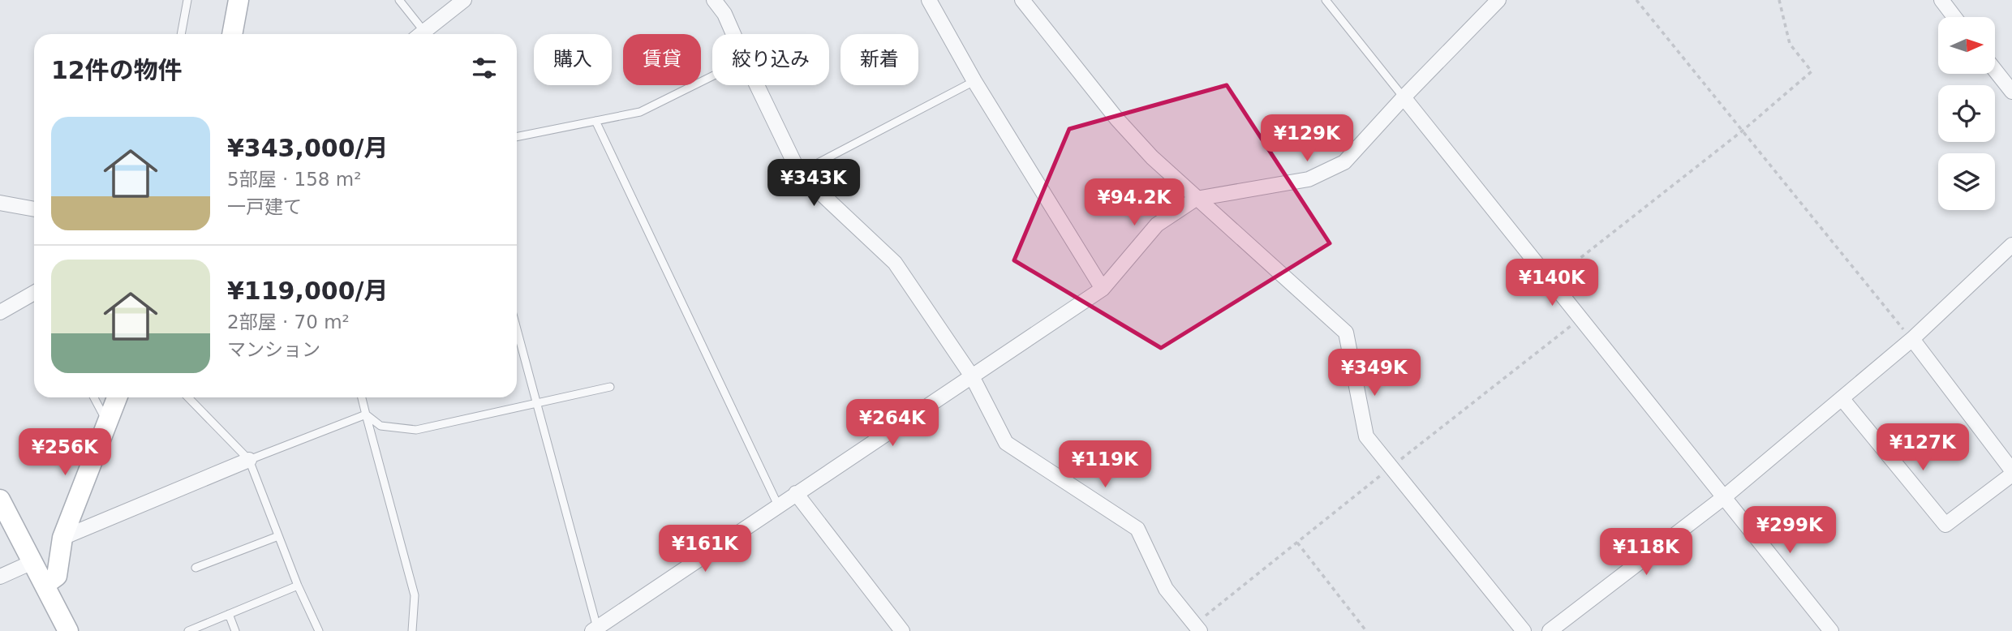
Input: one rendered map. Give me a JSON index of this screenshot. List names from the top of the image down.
{
  "north": "right",
  "page": {
    "chip": [
      "購入",
      "賃貸",
      "絞り込み",
      "新着"
    ],
    "heading": "12件の物件",
    "list": [
      {
        "name": "¥343,000/月",
        "note": "5部屋 · 158 m² · 一戸建て"
      },
      {
        "name": "¥119,000/月",
        "note": "2部屋 · 70 m² · マンション"
      }
    ],
    "price": [
      "¥129K",
      "¥343K",
      "¥94.2K",
      "¥140K",
      "¥349K",
      "¥264K",
      "¥127K",
      "¥256K",
      "¥119K",
      "¥299K",
      "¥161K",
      "¥118K"
    ]
  }
}
